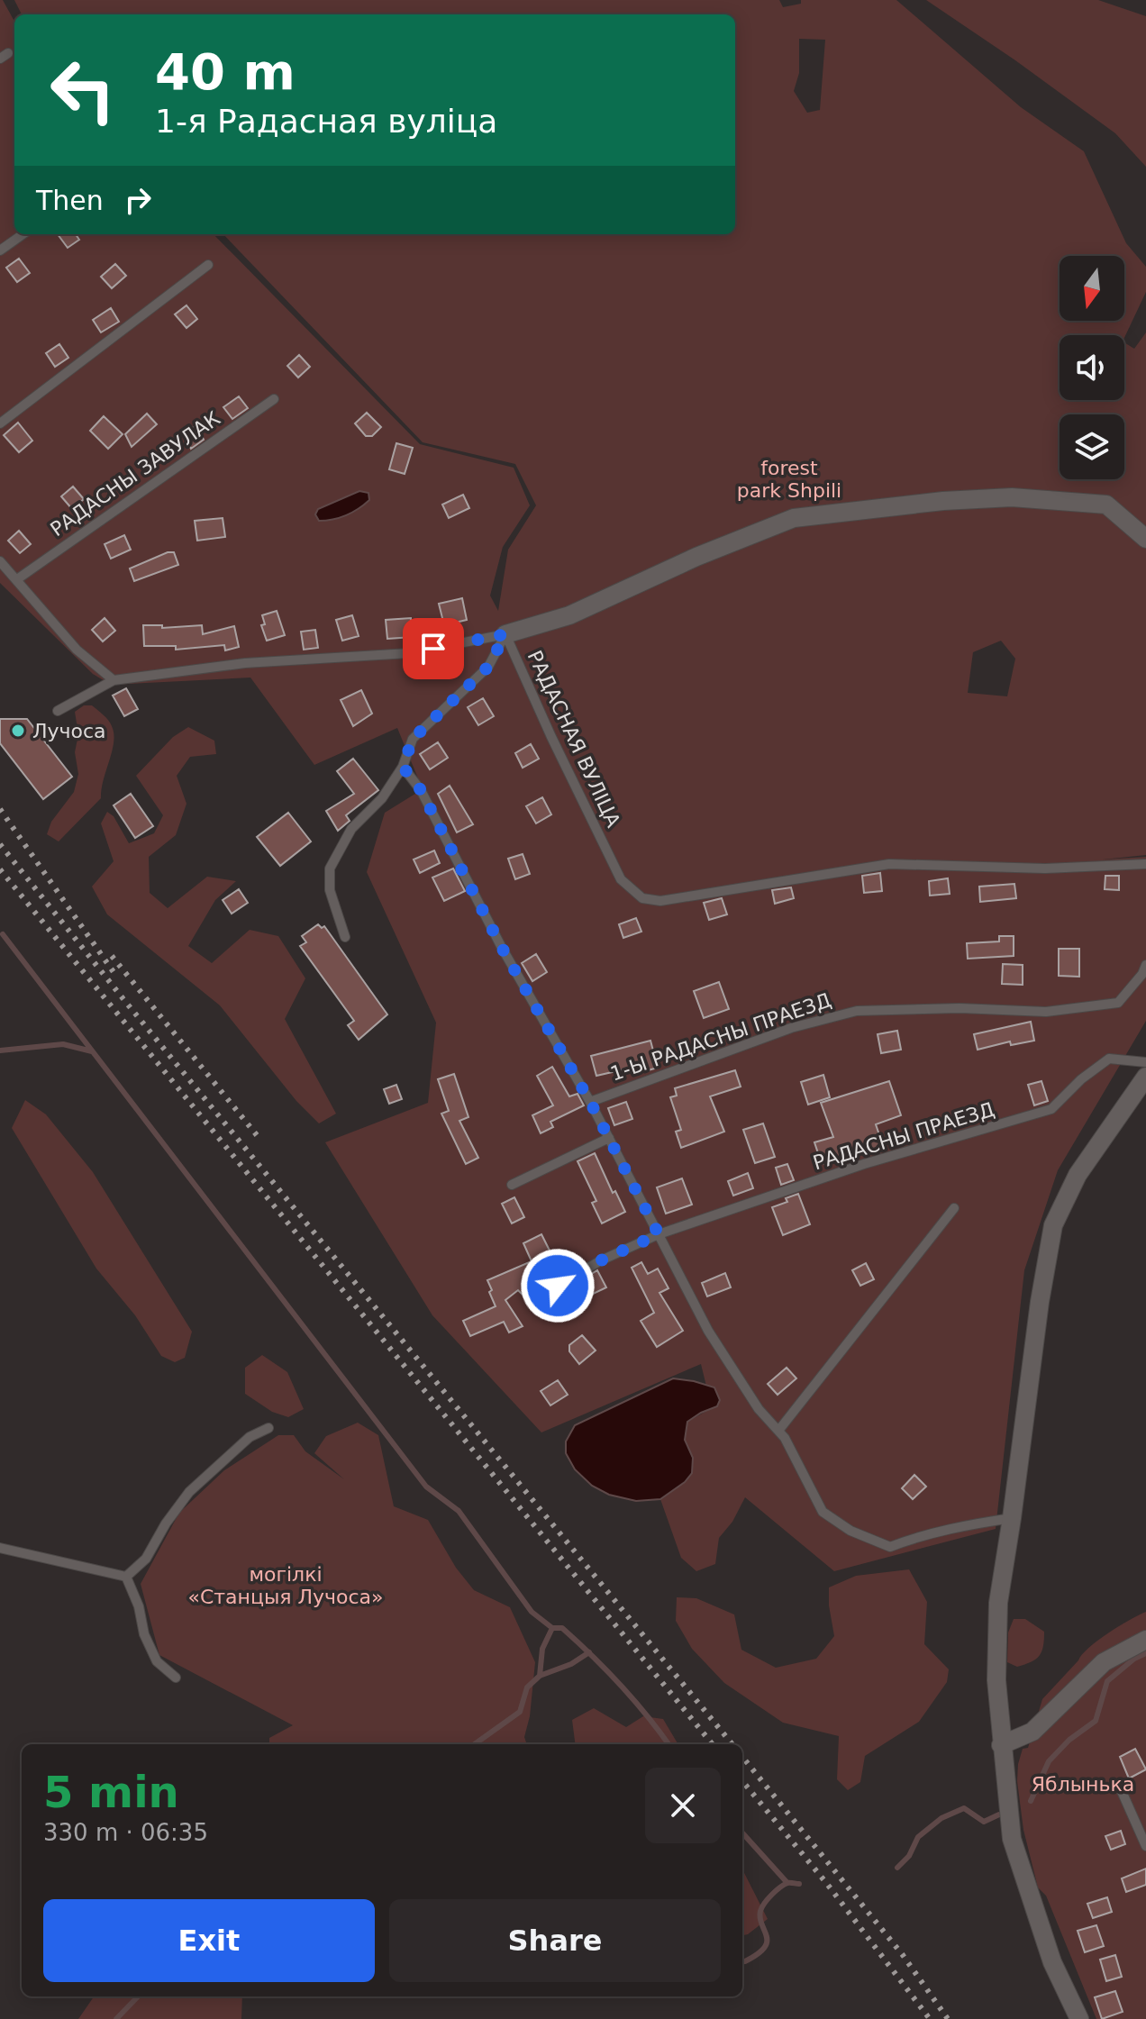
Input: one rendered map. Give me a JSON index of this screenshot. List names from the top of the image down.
{
  "streets": {
    "lane": [
      "РАДАСНЫ ЗАВУЛАК",
      "РАДАСНАЯ ВУЛІЦА",
      "1-Ы РАДАСНЫ ПРАЕЗД",
      "РАДАСНЫ ПРАЕЗД"
    ]
  },
  "parks": ["forest park Shpili", "могілкі «Станцыя Лучоса»", "Яблынька"],
  "places": ["Лучоса"],
  "north": "bottom",
  "page": {
    "turn": ["40 m", "1-я Радасная вуліца"],
    "then": "Then",
    "heading": ["5 min", "330 m · 06:35"],
    "buttons": ["Exit", "Share"]
  }
}
